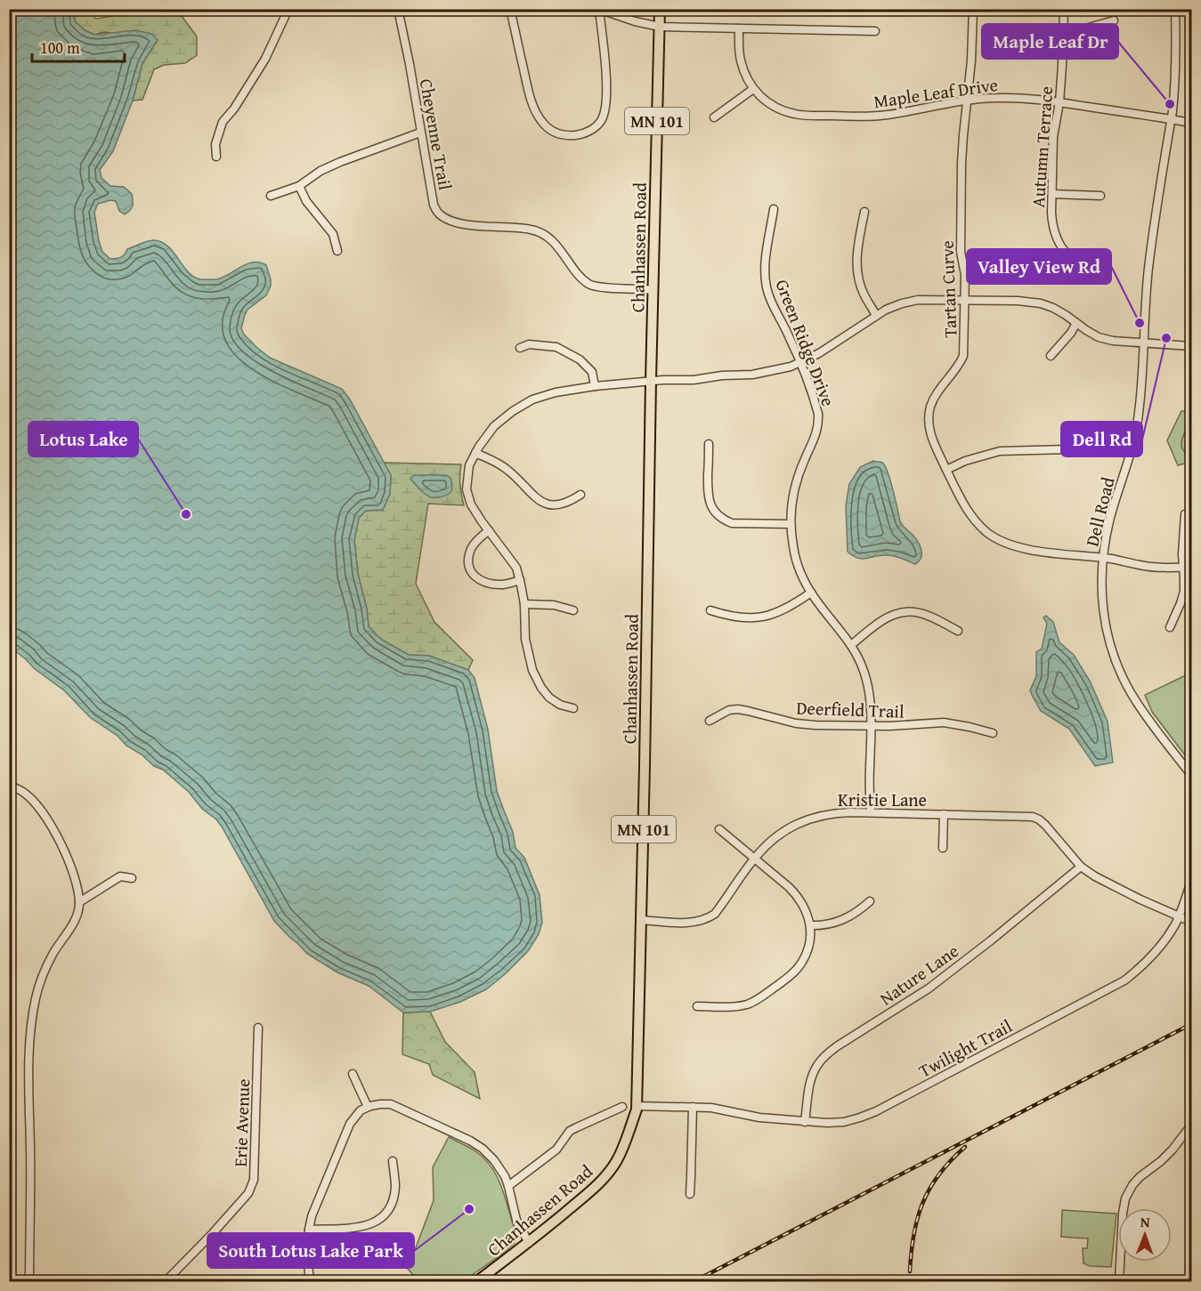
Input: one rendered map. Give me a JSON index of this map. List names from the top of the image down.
{
  "streets": {
    "main road": ["MN 101", "Chanhassen Road"],
    "street": [
      "Maple Leaf Drive",
      "Cheyenne Trail",
      "Autumn Terrace",
      "Tartan Curve",
      "Green Ridge Drive",
      "Dell Road",
      "Deerfield Trail",
      "Kristie Lane",
      "Nature Lane",
      "Twilight Trail",
      "Erie Avenue"
    ]
  },
  "crossings": [
    ["Maple Leaf Drive", "Autumn Terrace"],
    ["Maple Leaf Drive", "Tartan Curve"],
    ["Maple Leaf Drive", "Dell Road"],
    ["Cheyenne Trail", "Chanhassen Road"],
    ["Chanhassen Road", "Kristie Lane"],
    ["Chanhassen Road", "Twilight Trail"],
    ["Tartan Curve", "Dell Road"],
    ["Green Ridge Drive", "Deerfield Trail"],
    ["Green Ridge Drive", "Kristie Lane"],
    ["Kristie Lane", "Nature Lane"],
    ["Kristie Lane", "Twilight Trail"],
    ["Nature Lane", "Twilight Trail"]
  ],
  "places": [
    "Maple Leaf Dr",
    "Valley View Rd",
    "Dell Rd",
    "Lotus Lake",
    "South Lotus Lake Park"
  ],
  "scale_bar": "100 m",
  "north": "top"
}
